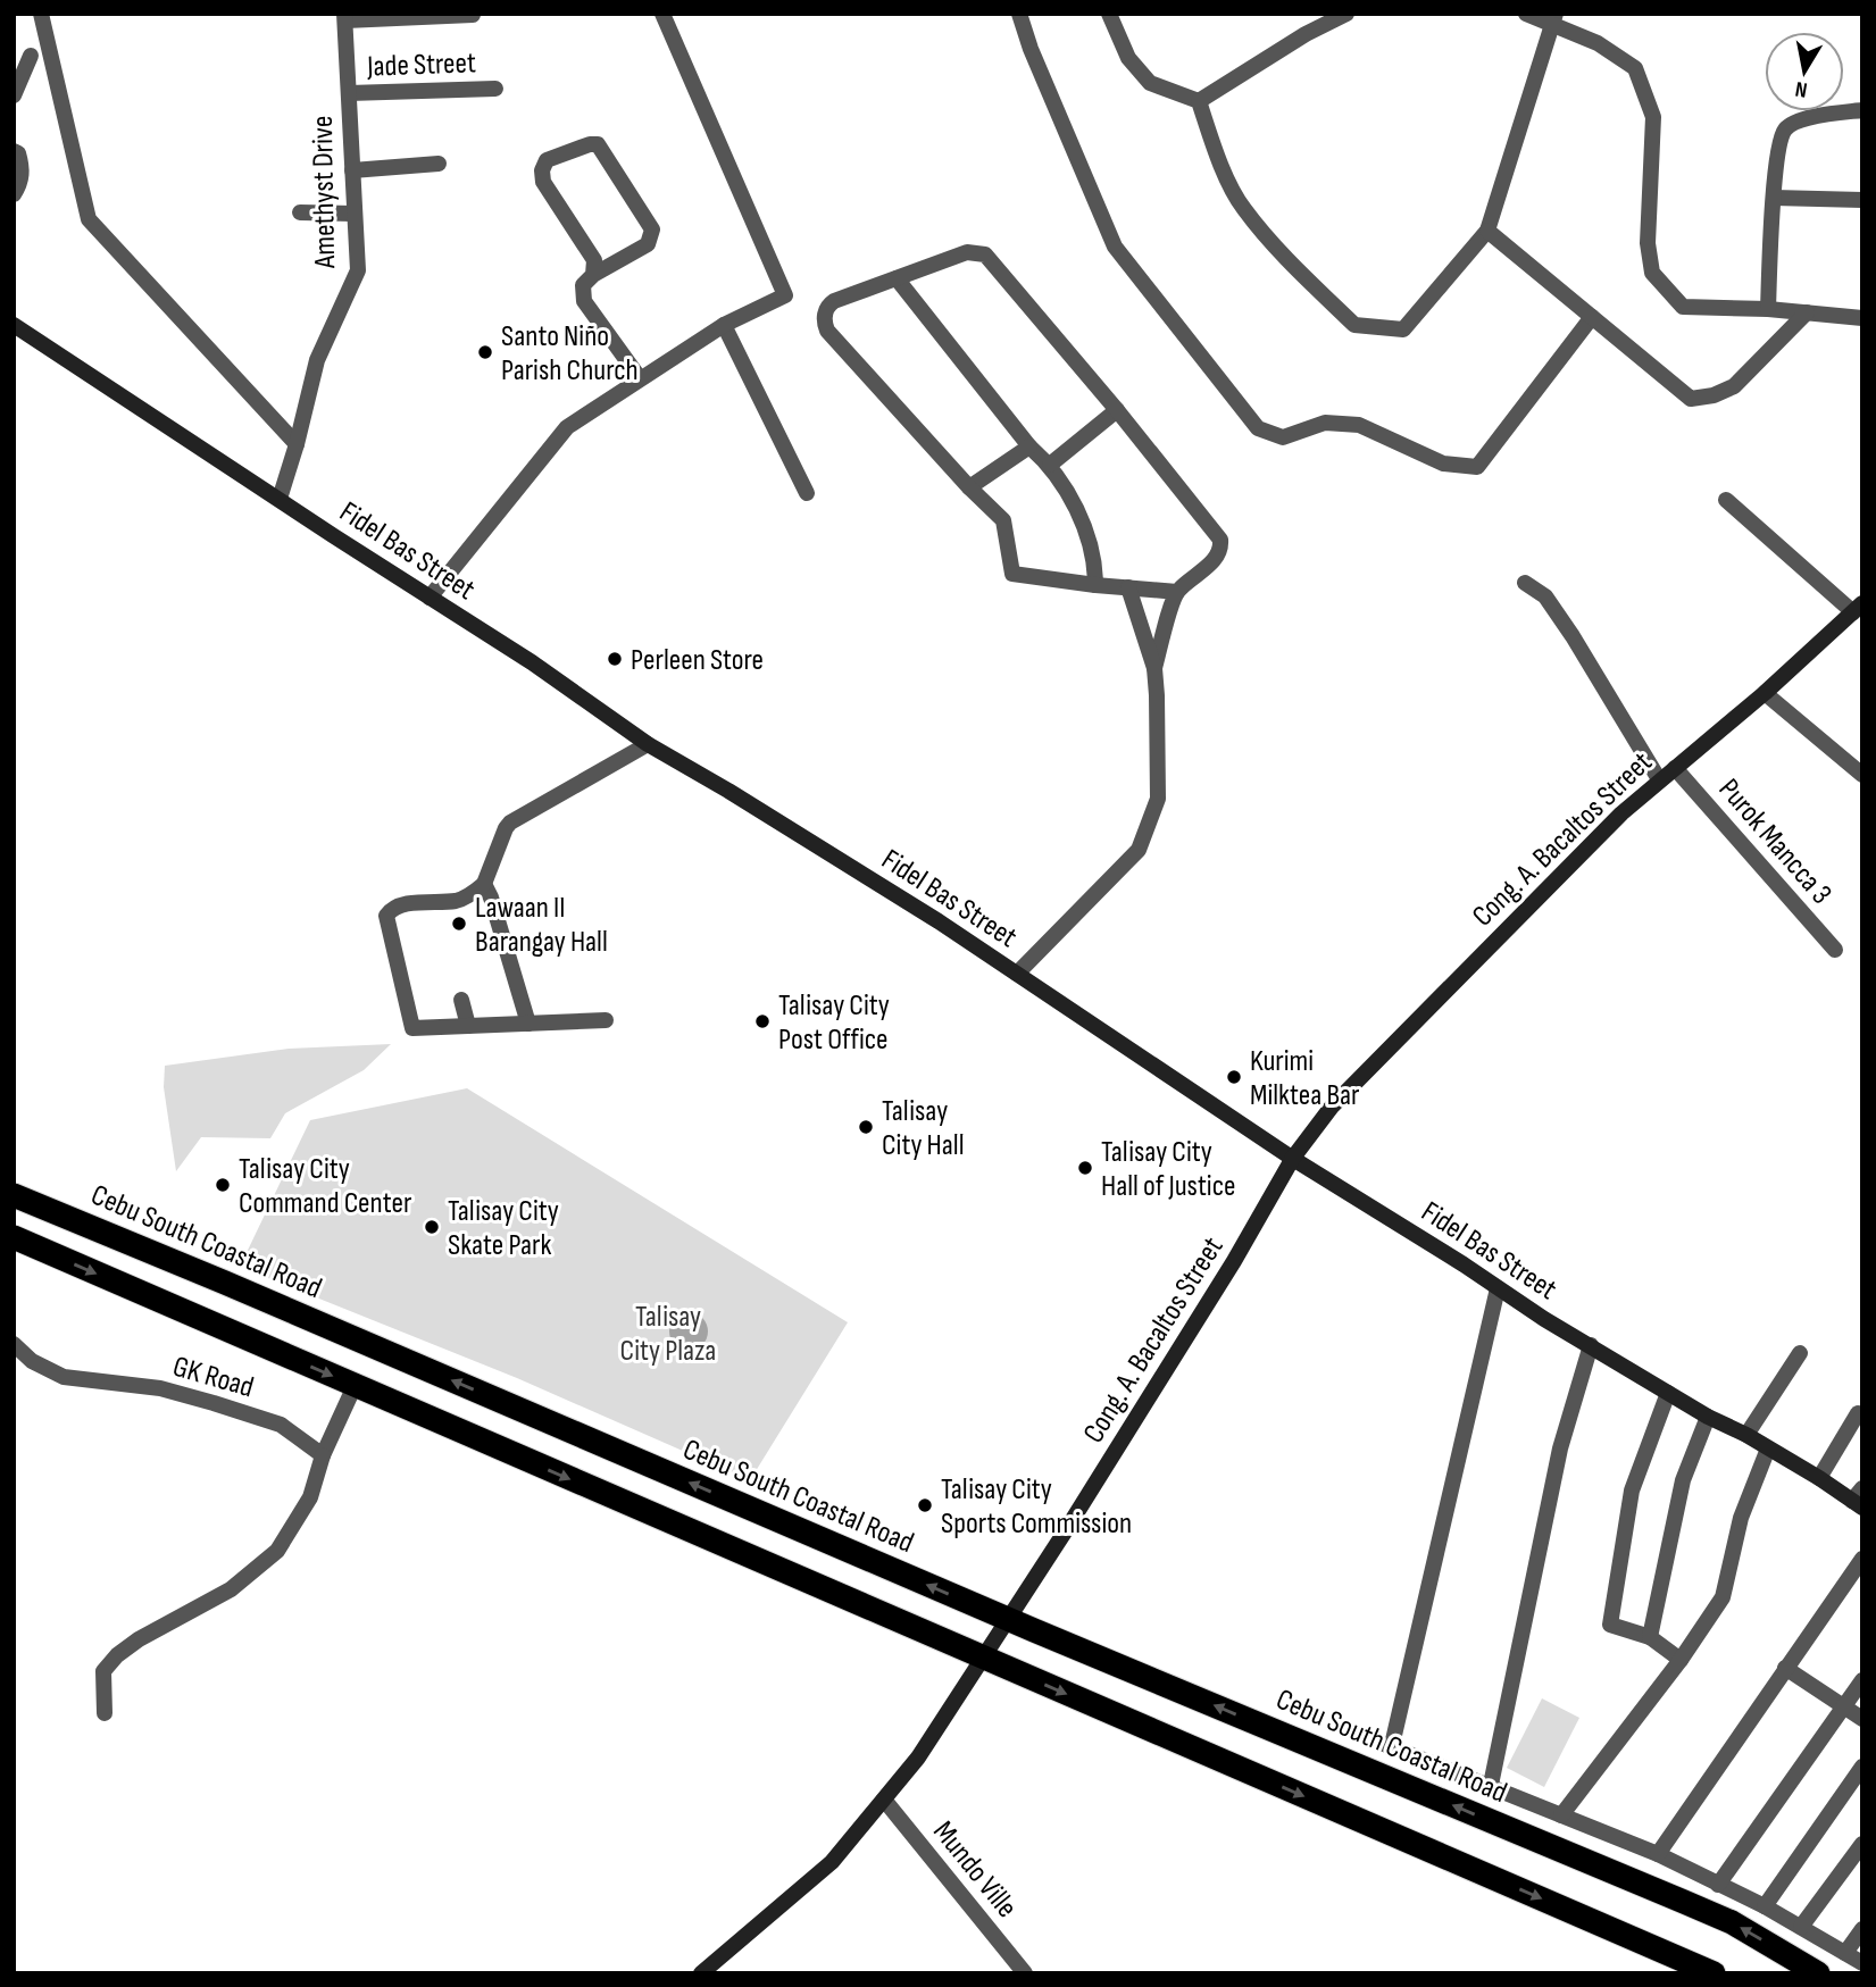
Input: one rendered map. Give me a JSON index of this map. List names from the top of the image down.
{
  "streets": {
    "highway": ["Cebu South Coastal Road"],
    "street": [
      "Jade Street",
      "Amethyst Drive",
      "Fidel Bas Street",
      "Cong. A. Bacaltos Street",
      "Purok Mancca 3",
      "GK Road",
      "Mundo Ville"
    ]
  },
  "crossings": [
    ["Jade Street", "Amethyst Drive"],
    ["Amethyst Drive", "Fidel Bas Street"],
    ["Fidel Bas Street", "Cong. A. Bacaltos Street"],
    ["Cong. A. Bacaltos Street", "Purok Mancca 3"],
    ["Cong. A. Bacaltos Street", "Cebu South Coastal Road"],
    ["Cong. A. Bacaltos Street", "Mundo Ville"]
  ],
  "parks": ["Talisay City Plaza"],
  "places": [
    "Santo Niño Parish Church",
    "Perleen Store",
    "Lawaan II Barangay Hall",
    "Talisay City Post Office",
    "Kurimi Milktea Bar",
    "Talisay City Hall",
    "Talisay City Hall of Justice",
    "Talisay City Command Center",
    "Talisay City Skate Park",
    "Talisay City Sports Commission"
  ],
  "north": "bottom"
}
